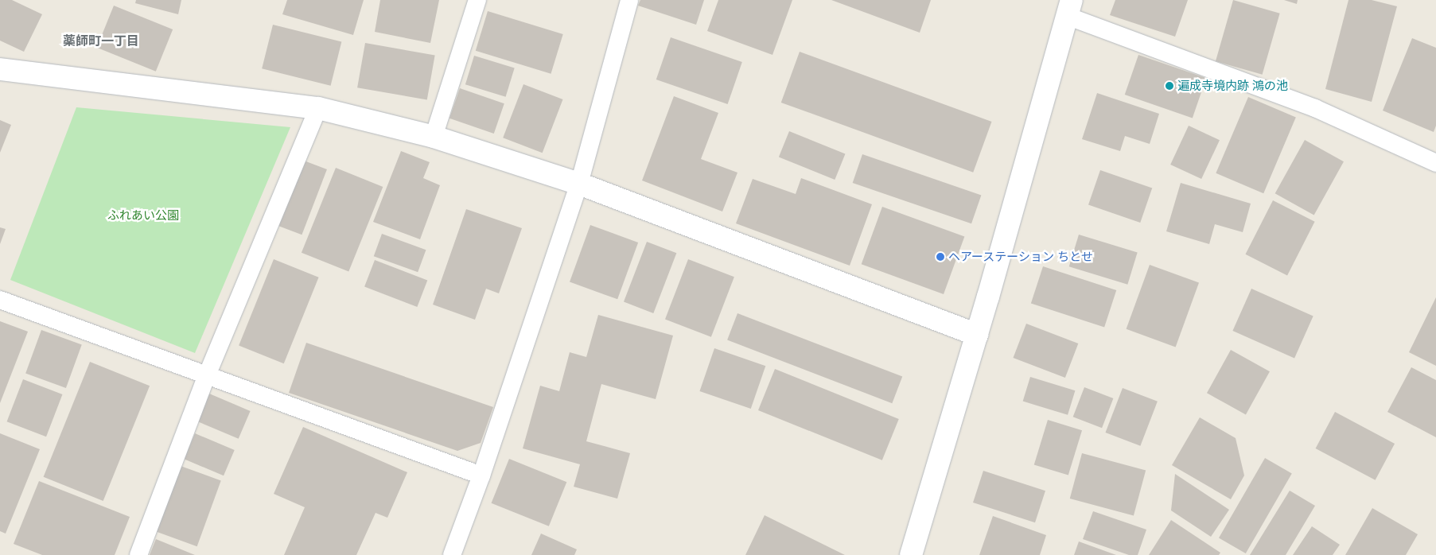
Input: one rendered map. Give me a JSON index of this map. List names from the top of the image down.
{
  "districts": ["薬師町一丁目"],
  "parks": ["ふれあい公園"],
  "places": ["遍成寺境内跡 鴻の池", "ヘアーステーション ちとせ"]
}
